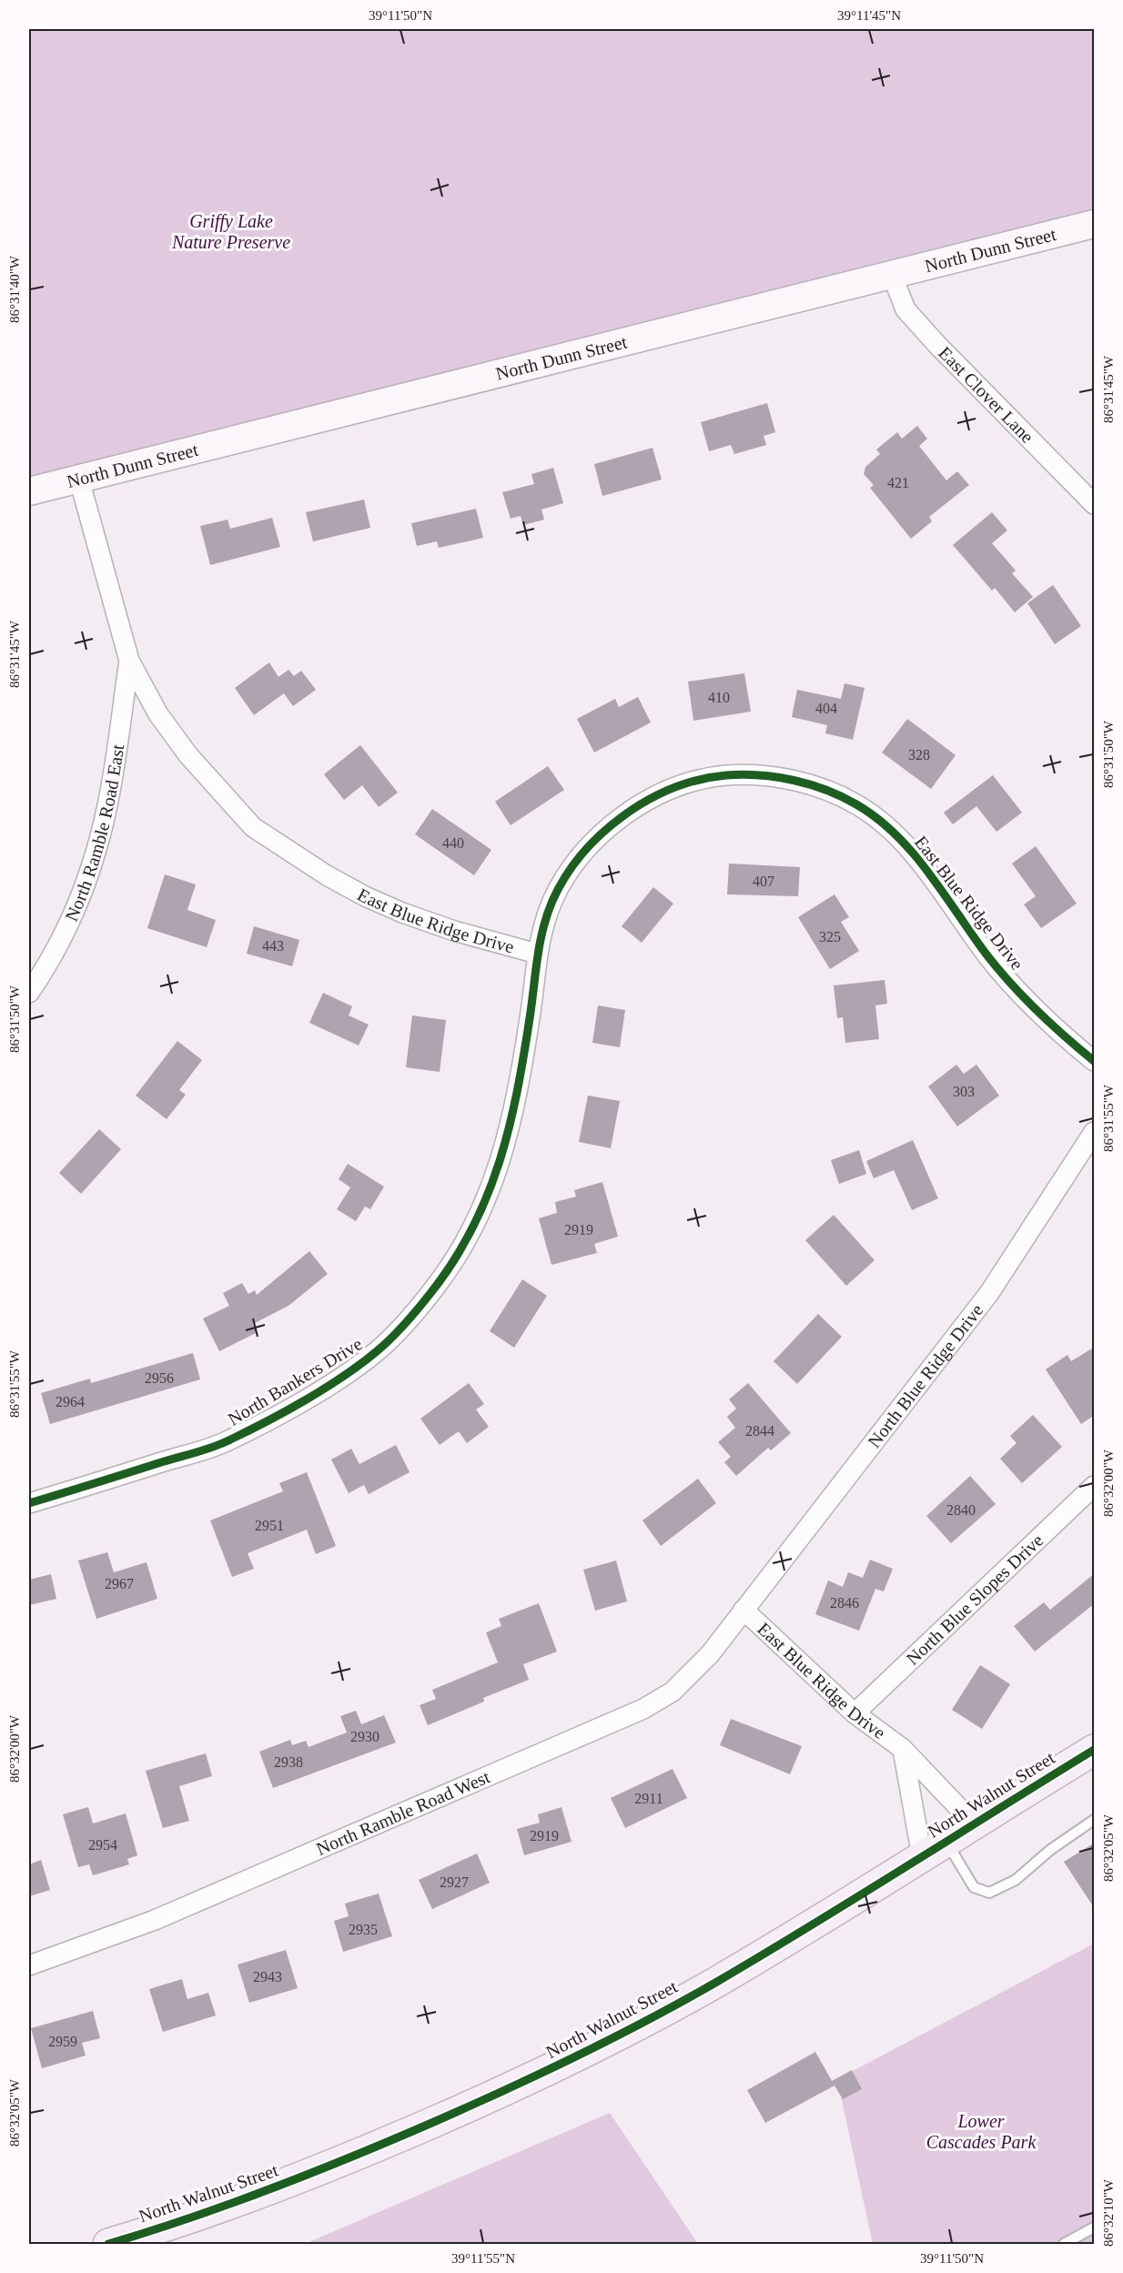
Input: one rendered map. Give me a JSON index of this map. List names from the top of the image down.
{
  "streets": {
    "main road": ["North Walnut Street"],
    "street": [
      "North Dunn Street",
      "East Clover Lane",
      "North Ramble Road East",
      "East Blue Ridge Drive",
      "North Blue Ridge Drive",
      "North Bankers Drive",
      "North Blue Slopes Drive",
      "North Ramble Road West"
    ]
  },
  "crossings": [
    ["North Dunn Street", "East Clover Lane"],
    ["North Ramble Road East", "East Blue Ridge Drive"],
    ["East Blue Ridge Drive", "North Blue Ridge Drive"],
    ["East Blue Ridge Drive", "North Bankers Drive"],
    ["East Blue Ridge Drive", "North Blue Slopes Drive"],
    ["East Blue Ridge Drive", "North Walnut Street"],
    ["East Blue Ridge Drive", "North Ramble Road West"],
    ["North Blue Ridge Drive", "North Ramble Road West"]
  ],
  "parks": ["Griffy Lake Nature Preserve", "Lower Cascades Park"],
  "house_numbers": [
    "421",
    "410",
    "404",
    "328",
    "440",
    "407",
    "325",
    "443",
    "303",
    "2919",
    "2956",
    "2964",
    "2844",
    "2840",
    "2951",
    "2967",
    "2846",
    "2930",
    "2938",
    "2911",
    "2919",
    "2954",
    "2927",
    "2935",
    "2943",
    "2959"
  ],
  "coordinates": [
    "39°11'50\"N",
    "39°11'45\"N",
    "86°31'40\"W",
    "86°31'45\"W",
    "86°31'50\"W",
    "86°31'55\"W",
    "86°32'00\"W",
    "86°32'05\"W",
    "86°32'10\"W",
    "39°11'55\"N"
  ]
}
